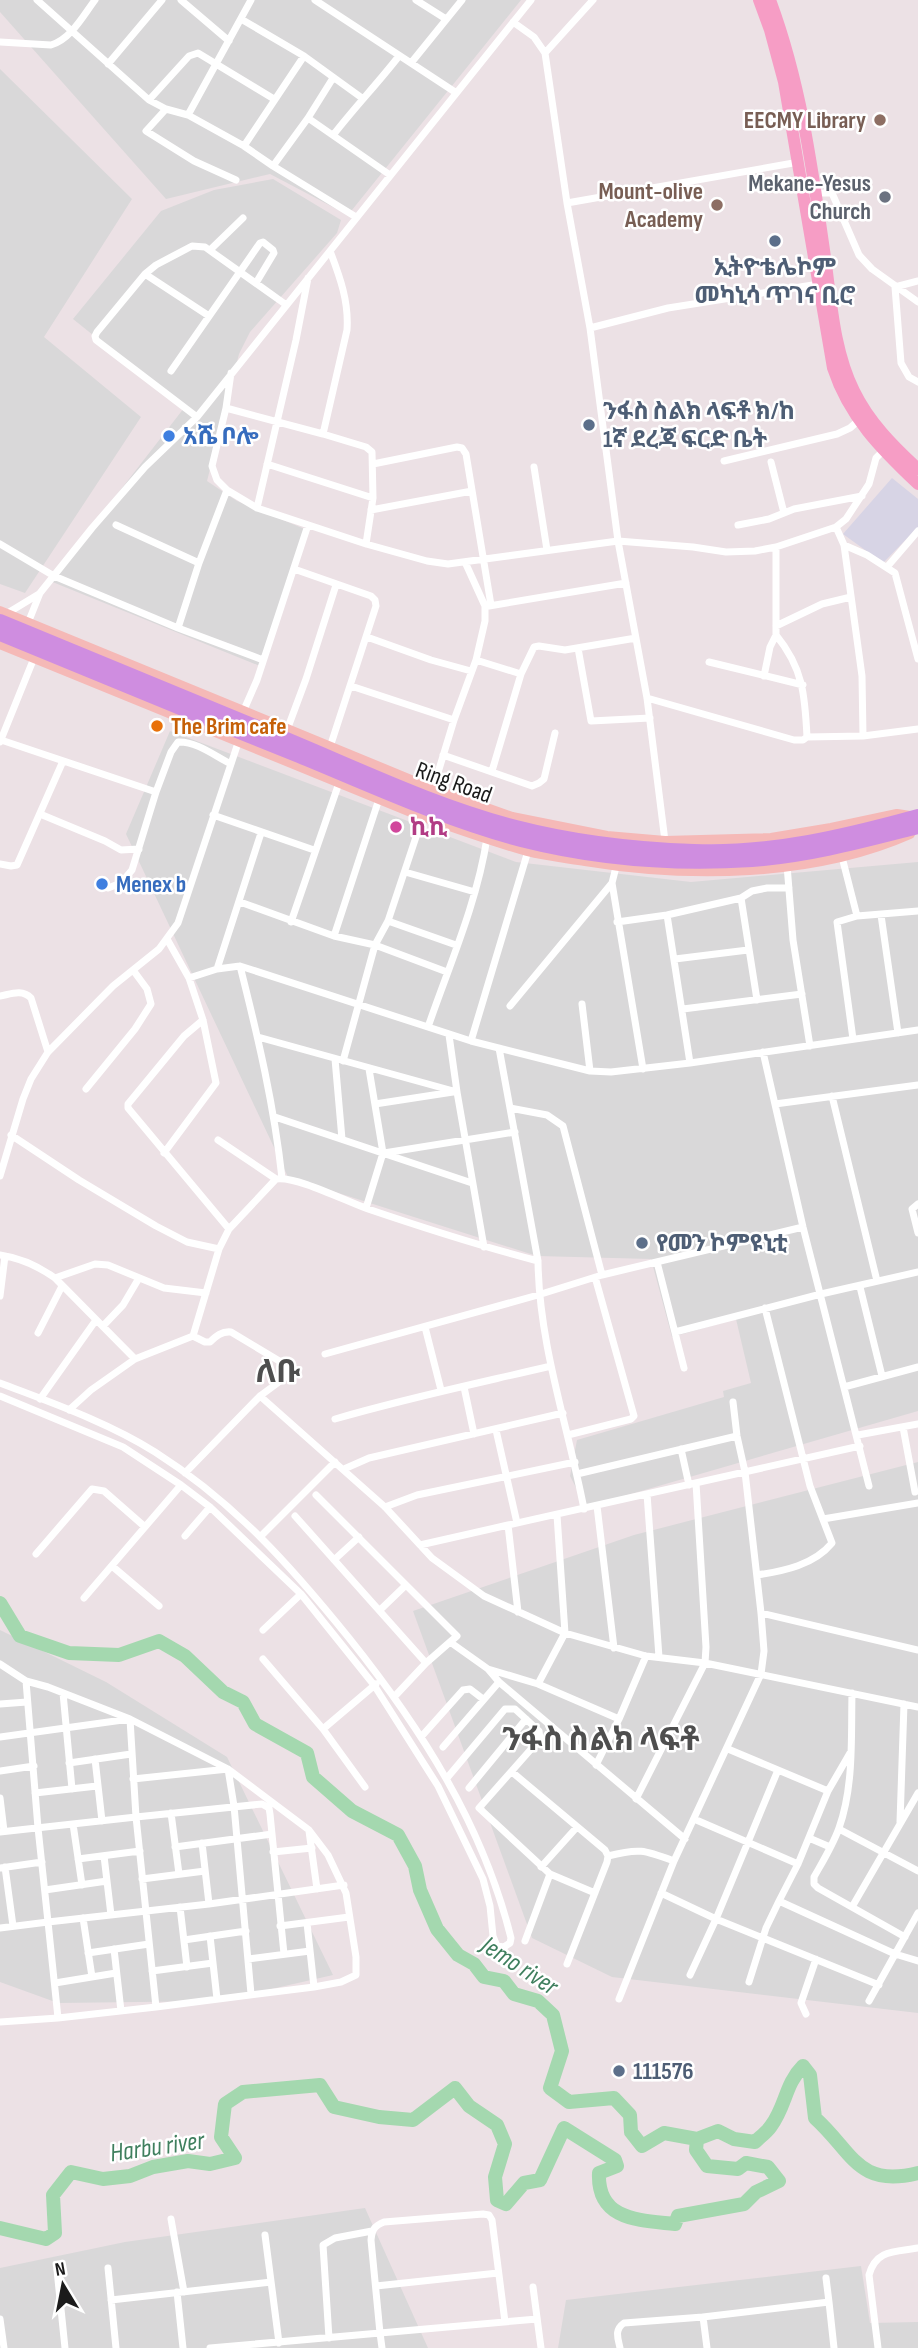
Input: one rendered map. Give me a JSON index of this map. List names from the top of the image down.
{
  "streets": {
    "highway": ["Ring Road"]
  },
  "districts": ["ለቡ", "ንፋስ ስልክ ላፍቶ"],
  "water": ["Jemo river", "Harbu river"],
  "places": [
    "EECMY Library",
    "Mekane-Yesus Church",
    "Mount-olive Academy",
    "ኢትዮቴሌኮም መካኒሳ ጥገና ቢሮ",
    "ንፋስ ስልክ ላፍቶ ክ/ከ 1ኛ ደረጃ ፍርድ ቤት",
    "አሼ ቦሎ",
    "The Brim cafe",
    "ኪኪ",
    "Menex b",
    "የመን ኮምዩኒቲ",
    "111576"
  ],
  "north": "top"
}
